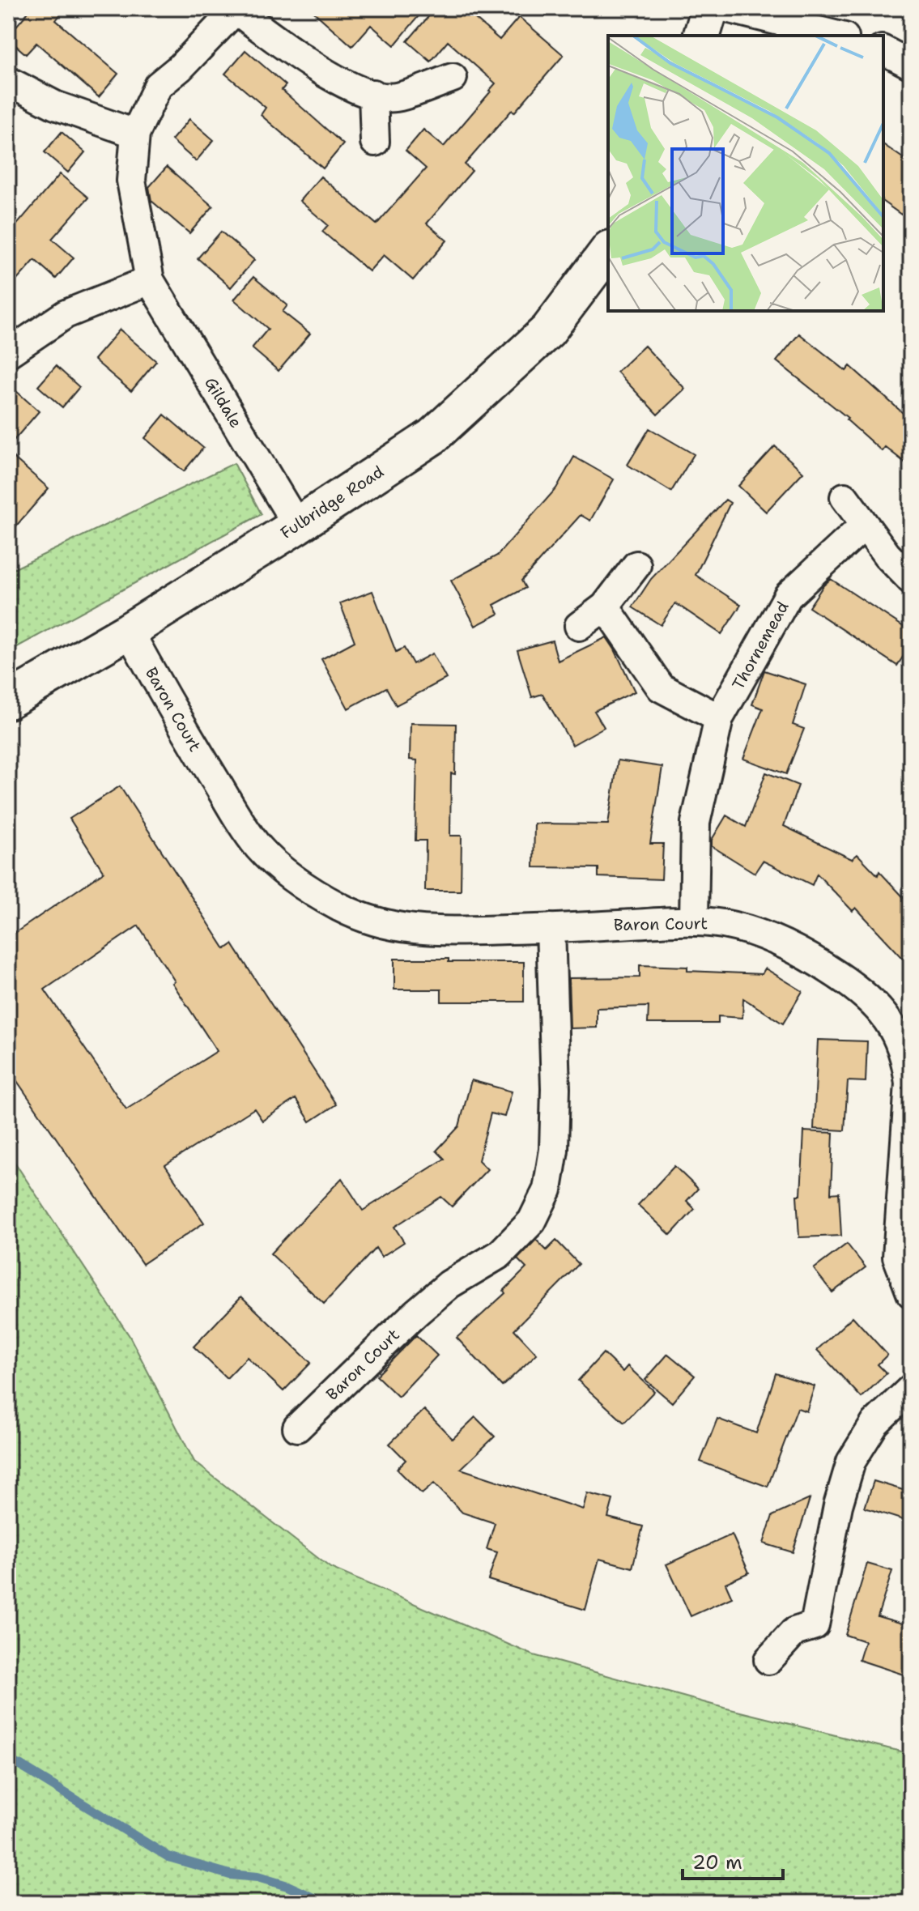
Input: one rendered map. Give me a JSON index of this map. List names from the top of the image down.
{
  "streets": {
    "street": [
      "Gildale",
      "Fulbridge Road",
      "Thornemead",
      "Baron Court"
    ]
  },
  "crossings": [
    ["Gildale", "Fulbridge Road"],
    ["Fulbridge Road", "Baron Court"],
    ["Thornemead", "Baron Court"]
  ],
  "scale_bar": "20 m"
}
